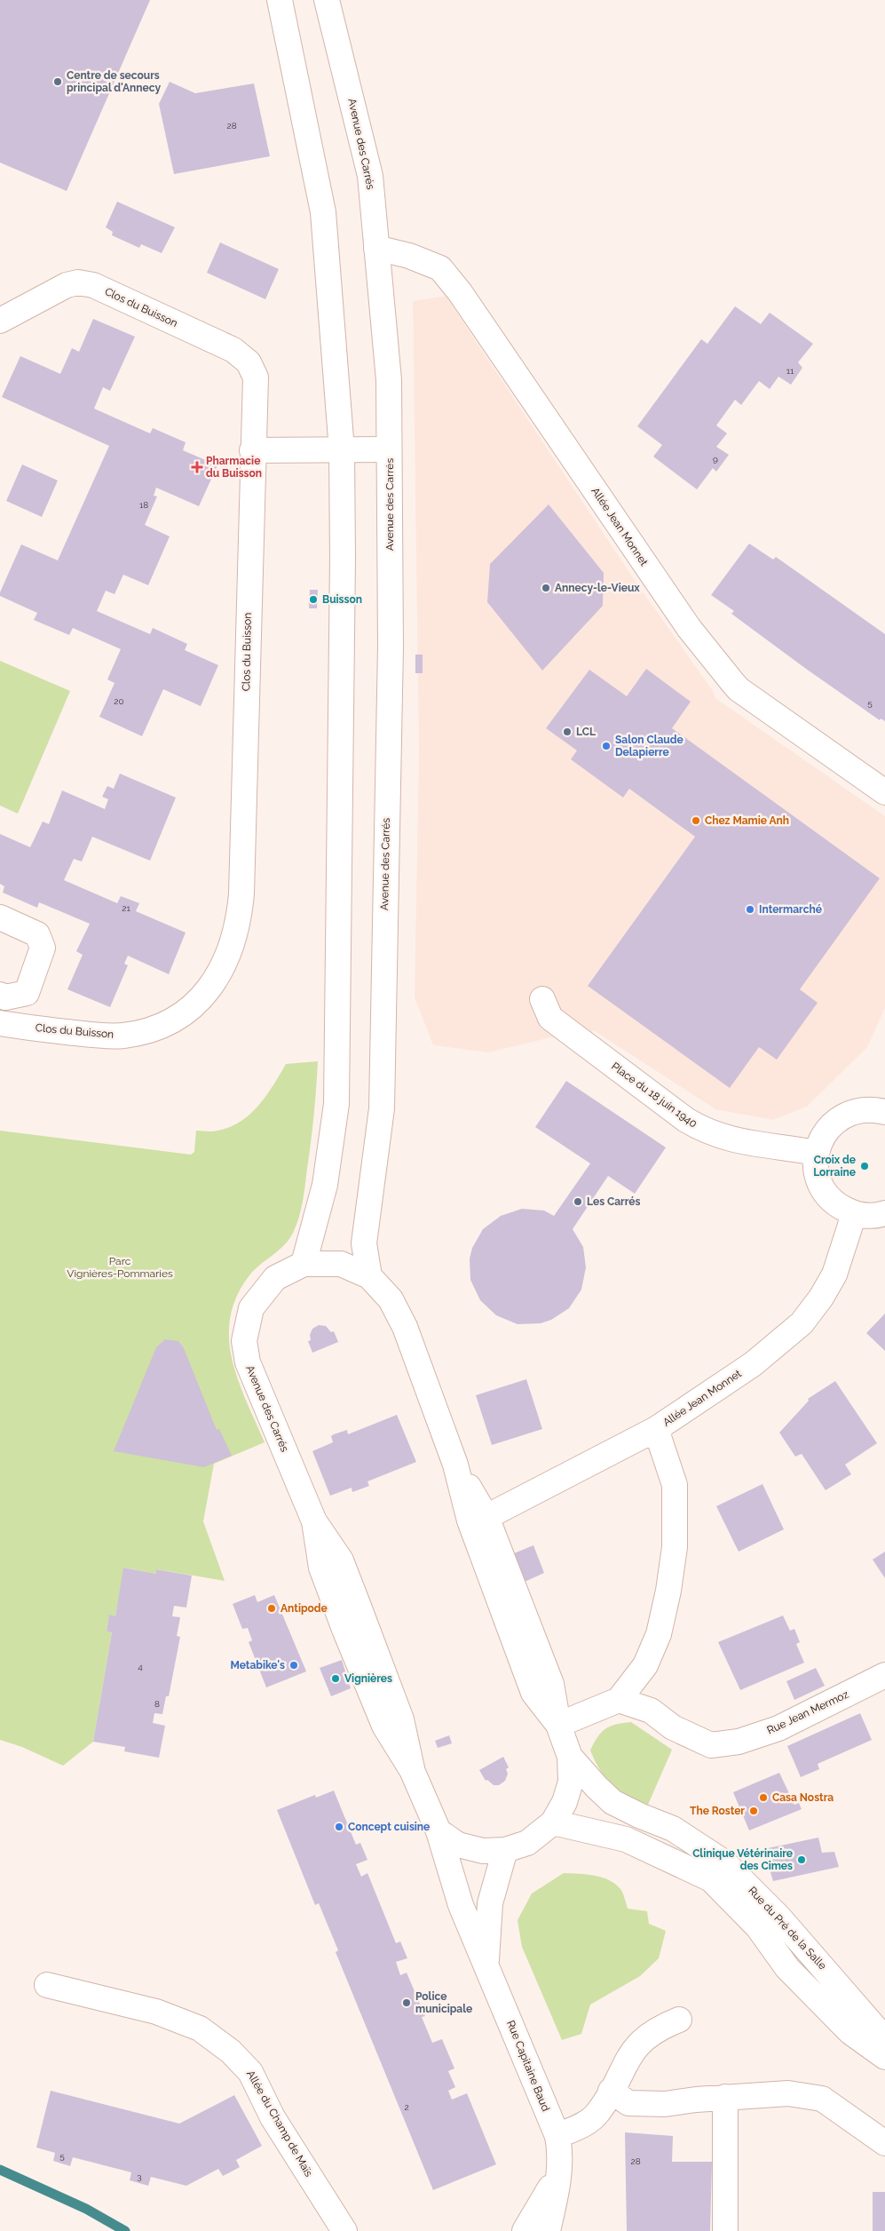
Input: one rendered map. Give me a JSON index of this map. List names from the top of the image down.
{
  "streets": {
    "main road": [
      "Avenue des Carrés",
      "Clos du Buisson",
      "Allée Jean Monnet",
      "Place du 18 juin 1940",
      "Rue Jean Mermoz",
      "Rue du Pré de la Salle",
      "Rue Capitaine Baud",
      "Allée du Champ de Maïs"
    ]
  },
  "crossings": [
    ["Avenue des Carrés", "Clos du Buisson"],
    ["Avenue des Carrés", "Allée Jean Monnet"],
    ["Avenue des Carrés", "Rue du Pré de la Salle"],
    ["Avenue des Carrés", "Rue Capitaine Baud"]
  ],
  "parks": ["Parc Vignières-Pommaries"],
  "places": {
    "other": [
      "Centre de secours principal d'Annecy",
      "Annecy-le-Vieux",
      "Buisson",
      "LCL",
      "Salon Claude Delapierre",
      "Chez Mamie Anh",
      "Intermarché",
      "Croix de Lorraine",
      "Les Carrés",
      "Antipode",
      "Metabike's",
      "Vignières",
      "Casa Nostra",
      "The Roster",
      "Concept cuisine",
      "Clinique Vétérinaire des Cimes",
      "Police municipale"
    ],
    "health": ["Pharmacie du Buisson"]
  },
  "house_numbers": [
    "28",
    "11",
    "9",
    "18",
    "20",
    "5",
    "21",
    "4",
    "8",
    "2",
    "5",
    "28",
    "3"
  ]
}
